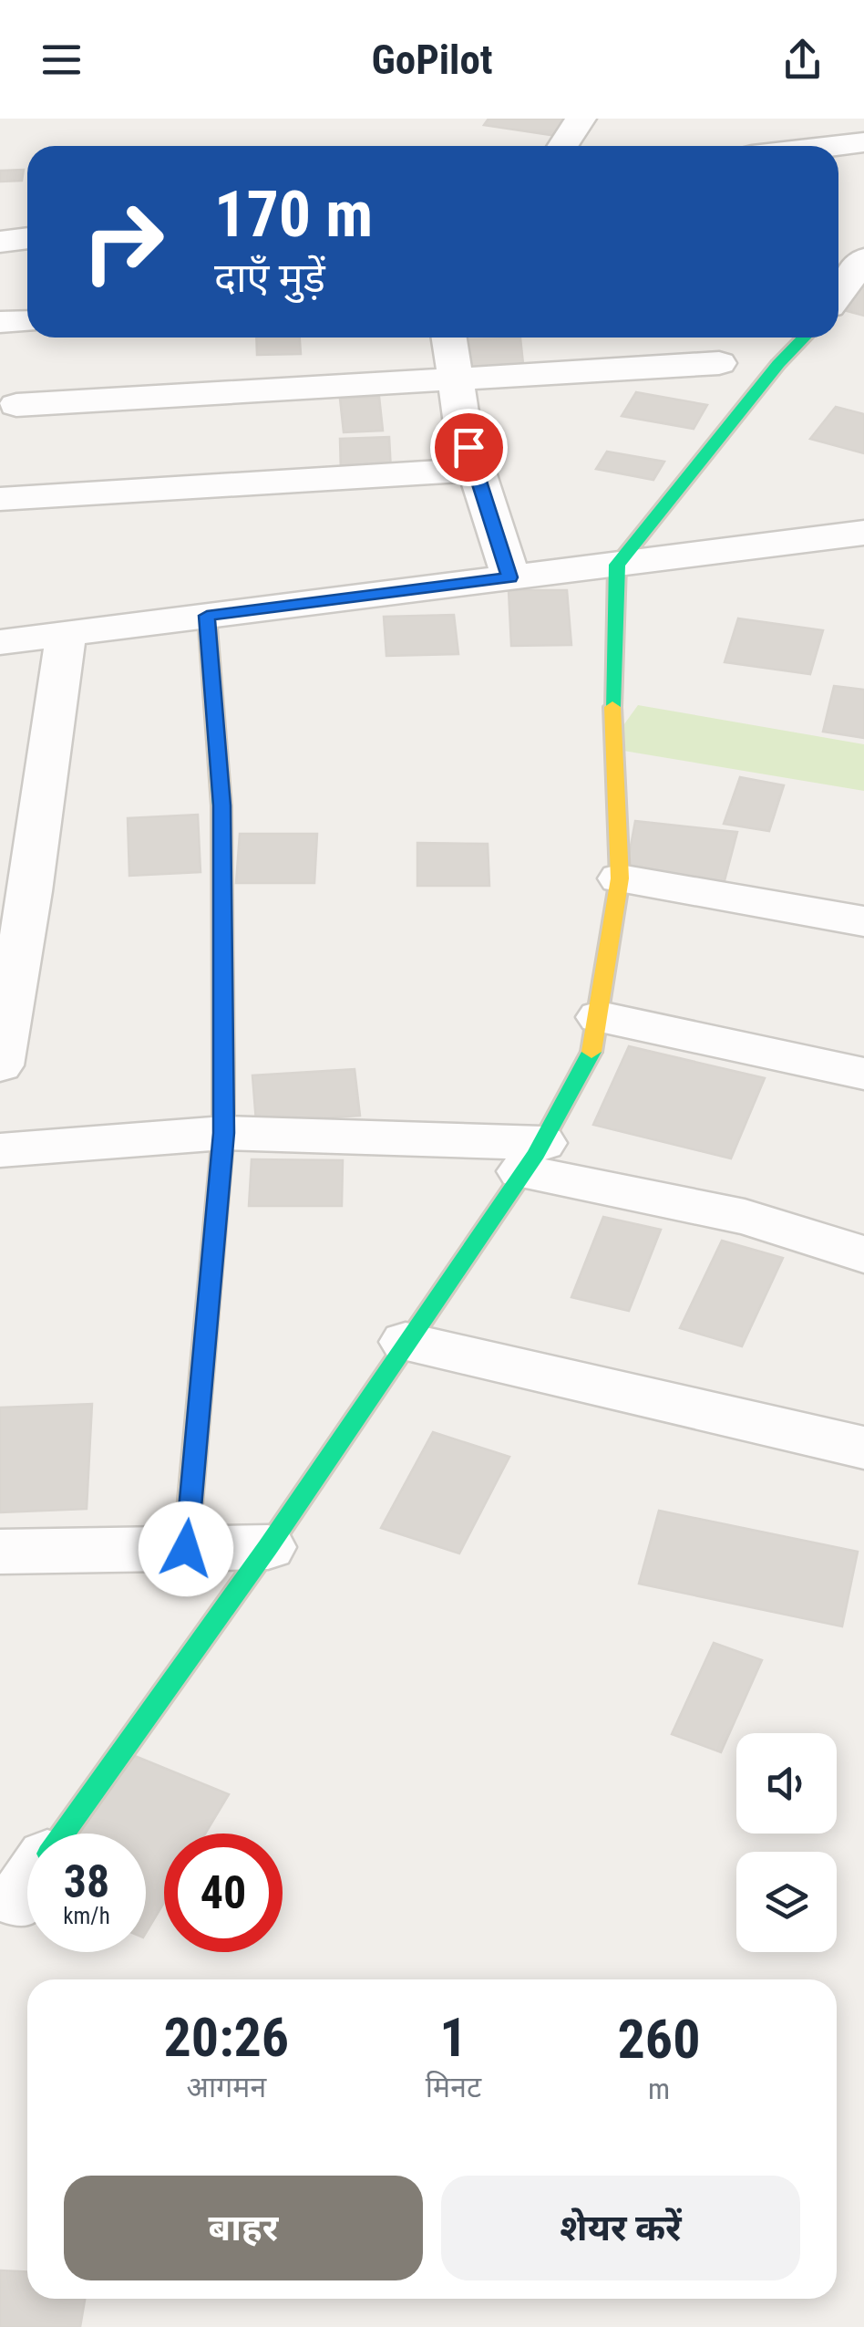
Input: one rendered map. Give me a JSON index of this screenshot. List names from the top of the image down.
{
  "page": {
    "header": "GoPilot",
    "turn": ["170 m", "दाएँ मुड़ें"],
    "speed": "38 km/h",
    "limit": "40",
    "eta": [
      "20:26",
      "आगमन",
      "1",
      "मिनट",
      "260",
      "m"
    ],
    "buttons": ["बाहर", "शेयर करें"]
  }
}
